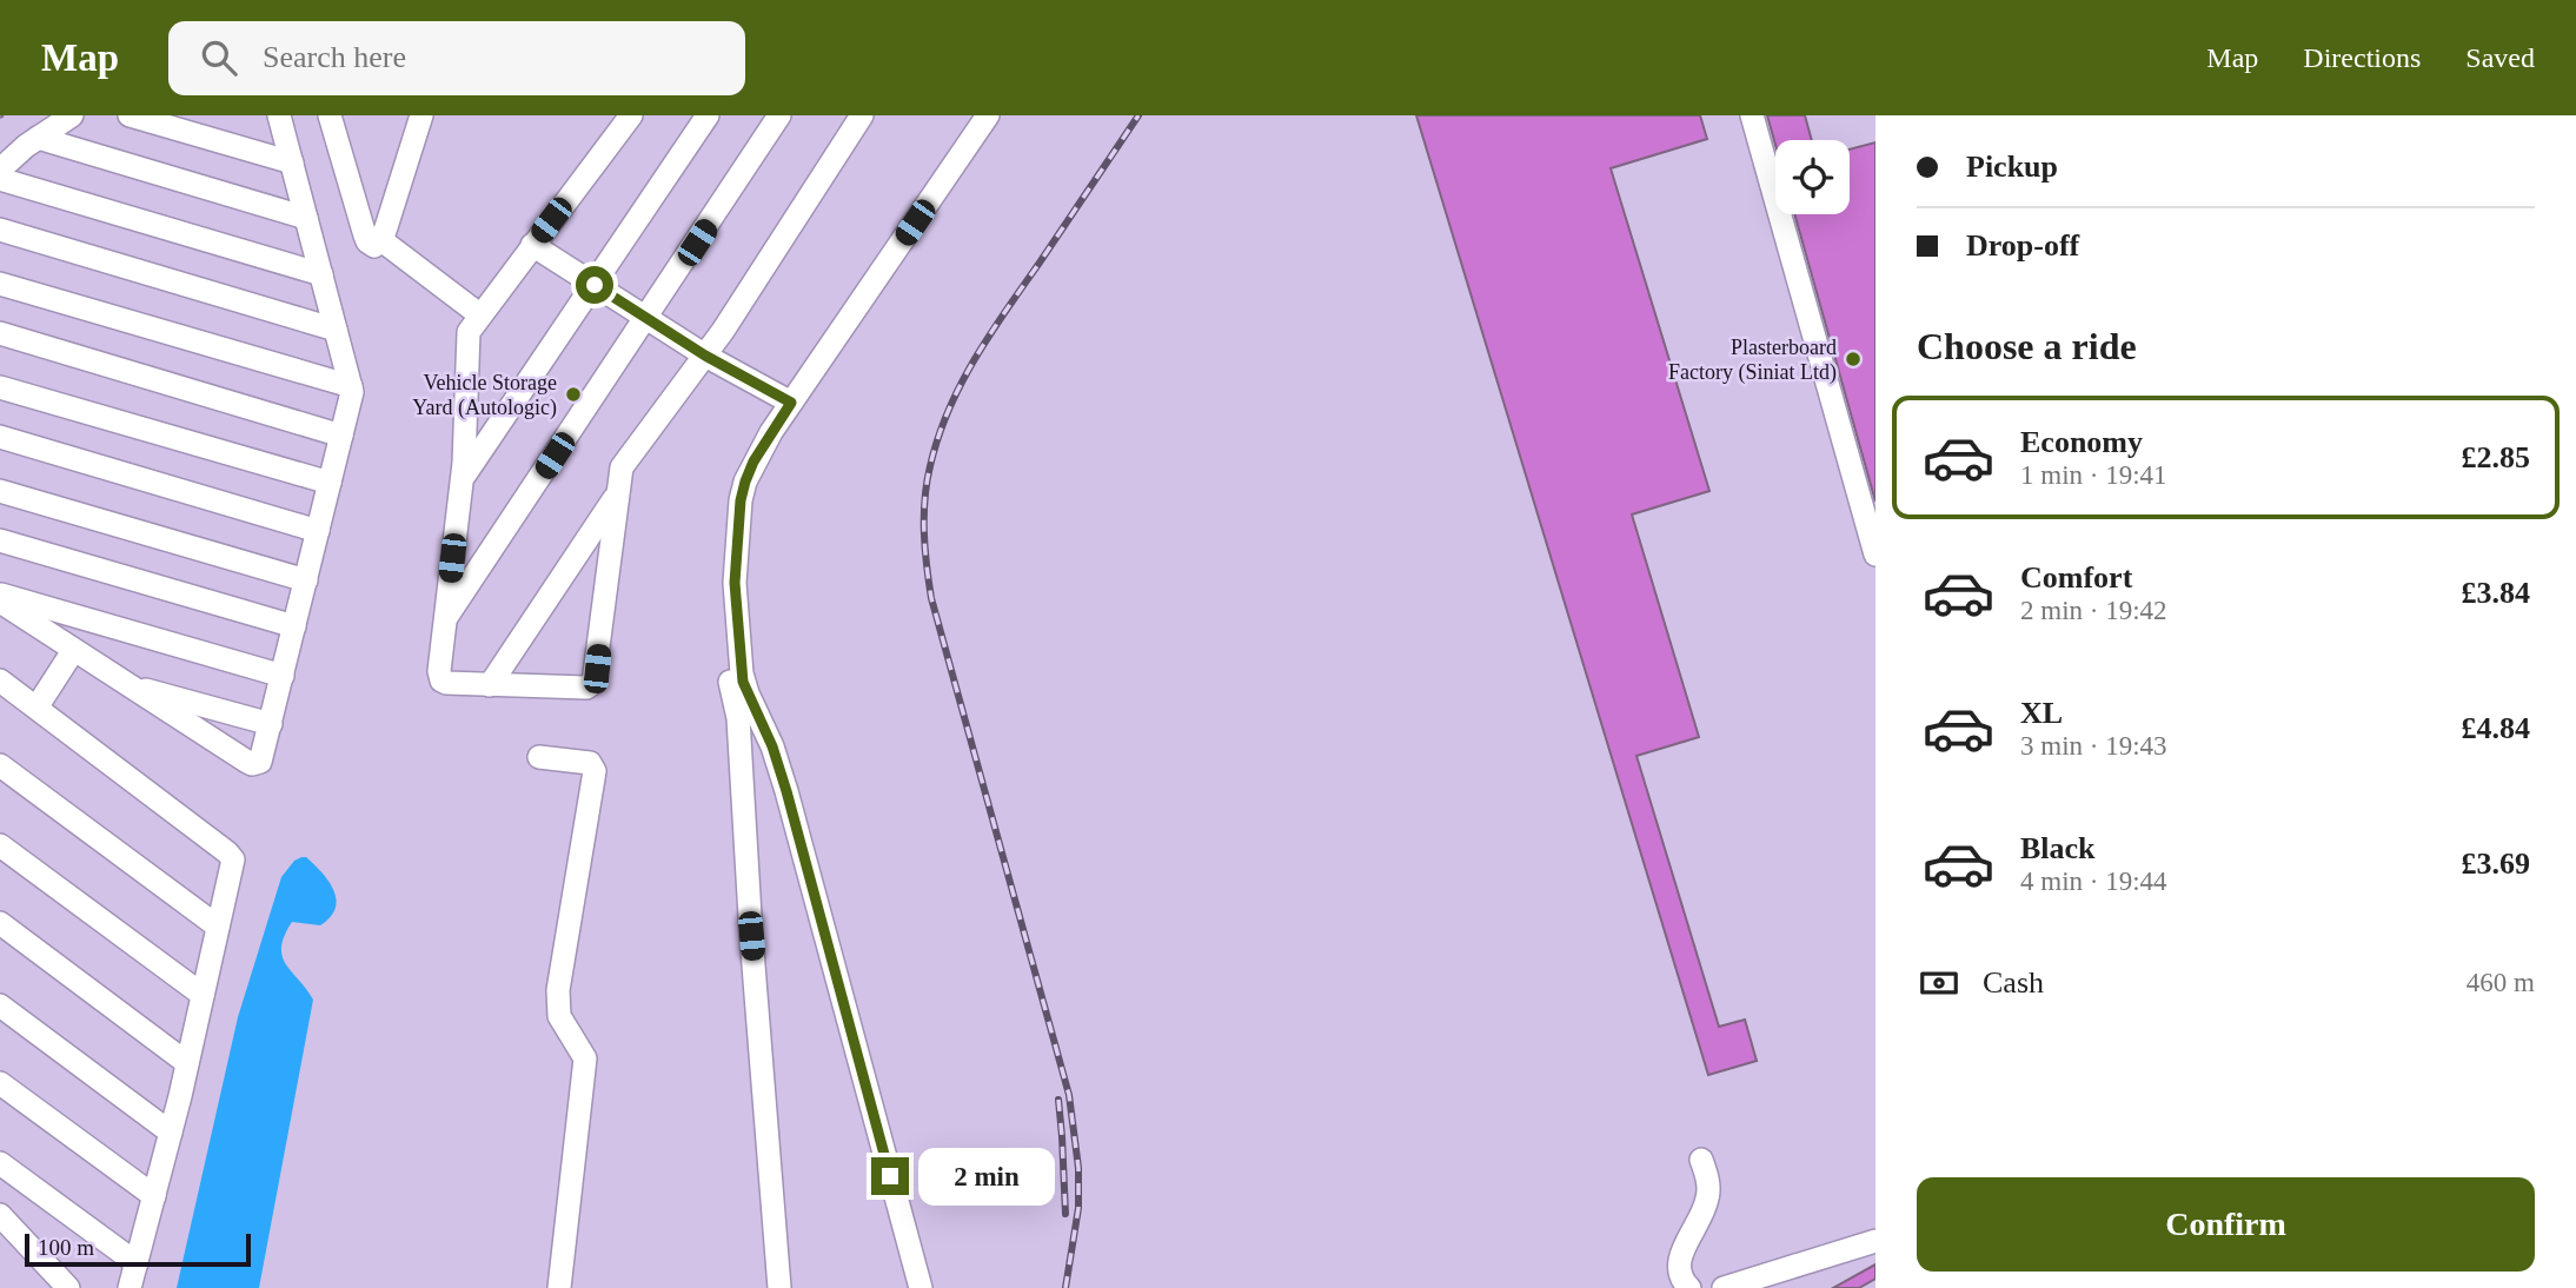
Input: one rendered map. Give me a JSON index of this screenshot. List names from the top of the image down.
{
  "places": ["Plasterboard Factory (Siniat Ltd)", "Vehicle Storage Yard (Autologic)"],
  "scale_bar": "100 m",
  "page": {
    "header": "Map",
    "search": "Search here",
    "nav": ["Map", "Directions", "Saved"],
    "banner": ["Pickup", "Drop-off"],
    "heading": "Choose a ride",
    "list": [
      {
        "name": "Economy",
        "note": "1 min · 19:41",
        "value": "£2.85"
      },
      {
        "name": "Comfort",
        "note": "2 min · 19:42",
        "value": "£3.84"
      },
      {
        "name": "XL",
        "note": "3 min · 19:43",
        "value": "£4.84"
      },
      {
        "name": "Black",
        "note": "4 min · 19:44",
        "value": "£3.69"
      }
    ],
    "pay": ["Cash", "460 m"],
    "bubble": "2 min",
    "buttons": "Confirm",
    "scale": "100 m"
  }
}
